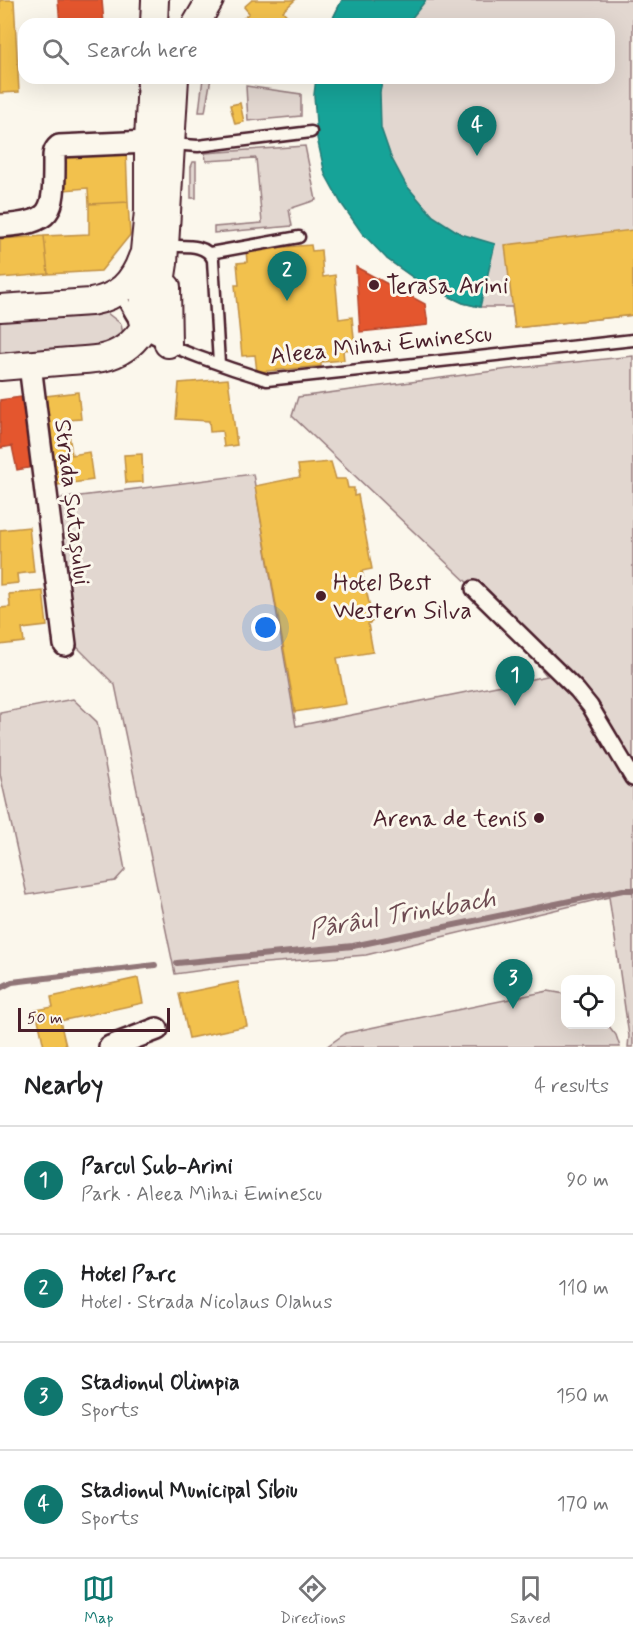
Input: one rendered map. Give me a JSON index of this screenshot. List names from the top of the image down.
{
  "streets": {
    "street": ["Strada Șutașului"],
    "lane": ["Aleea Mihai Eminescu"]
  },
  "water": ["Pârâul Trinkbach"],
  "places": ["Terasa Arini", "Hotel Best Western Silva", "Arena de tenis"],
  "scale_bar": "50 m",
  "page": {
    "search": "Search here",
    "pins": [
      "4",
      "2",
      "1",
      "3"
    ],
    "scale": "50 m",
    "heading": ["Nearby", "4 results"],
    "list": [
      {
        "mark": "1",
        "name": "Parcul Sub-Arini",
        "note": "Park · Aleea Mihai Eminescu",
        "value": "90 m"
      },
      {
        "mark": "2",
        "name": "Hotel Parc",
        "note": "Hotel · Strada Nicolaus Olahus",
        "value": "110 m"
      },
      {
        "mark": "3",
        "name": "Stadionul Olimpia",
        "note": "Sports",
        "value": "150 m"
      },
      {
        "mark": "4",
        "name": "Stadionul Municipal Sibiu",
        "note": "Sports",
        "value": "170 m"
      }
    ],
    "nav": ["Map", "Directions", "Saved"]
  }
}
